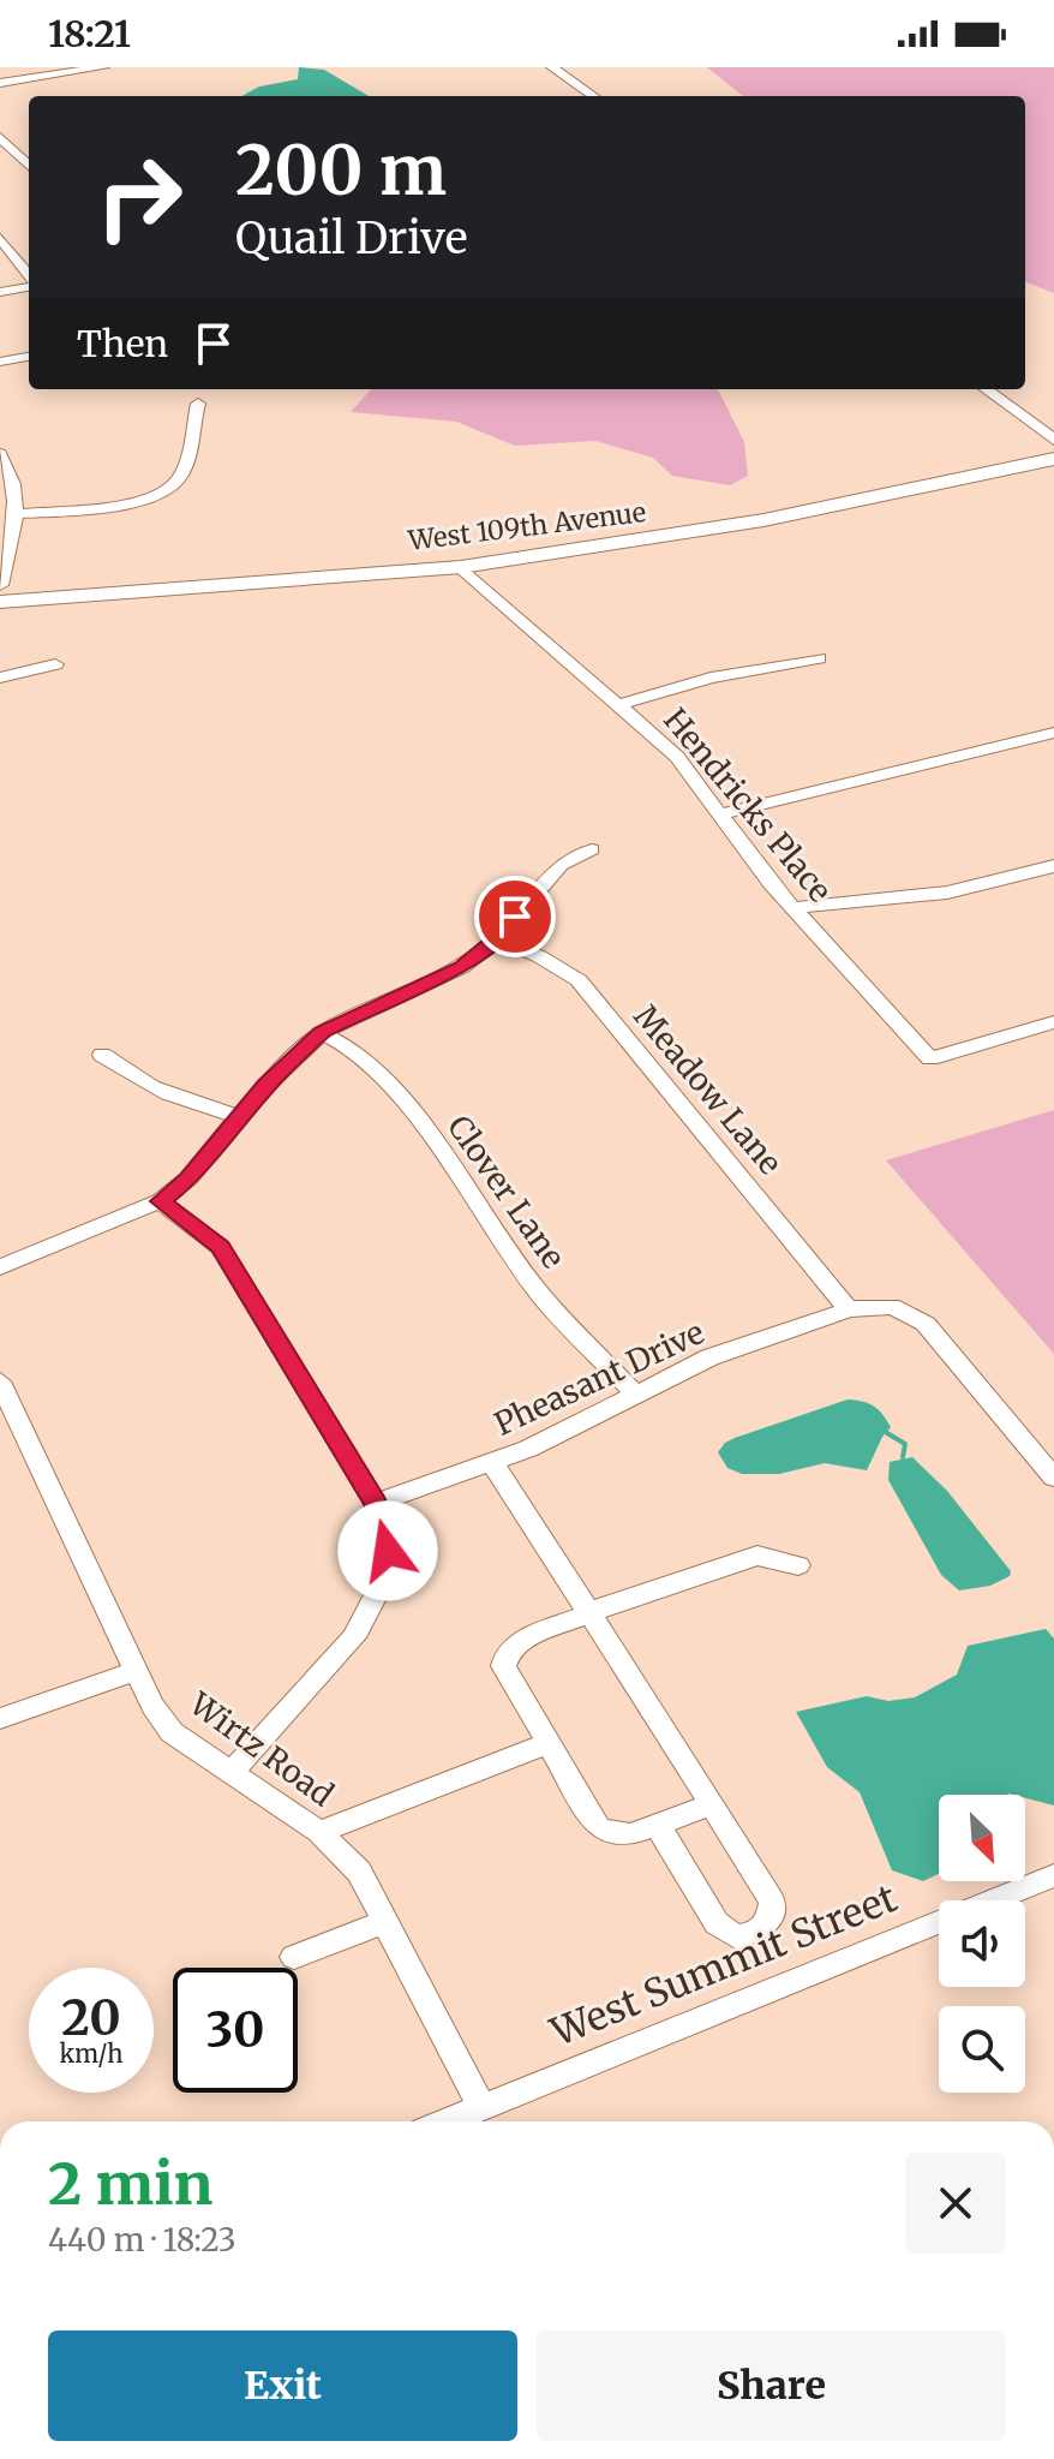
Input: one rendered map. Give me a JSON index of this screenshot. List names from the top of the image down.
{
  "streets": {
    "main road": ["West 109th Avenue"],
    "street": [
      "Hendricks Place",
      "Meadow Lane",
      "Clover Lane",
      "Pheasant Drive",
      "Wirtz Road",
      "West Summit Street"
    ]
  },
  "crossings": [
    ["West 109th Avenue", "Hendricks Place"],
    ["Meadow Lane", "Pheasant Drive"],
    ["Clover Lane", "Pheasant Drive"],
    ["Wirtz Road", "West Summit Street"]
  ],
  "north": "bottom right",
  "page": {
    "status": "18:21",
    "turn": ["200 m", "Quail Drive"],
    "then": "Then",
    "speed": "20 km/h",
    "limit": "30",
    "heading": ["2 min", "440 m · 18:23"],
    "buttons": ["Exit", "Share"]
  }
}
